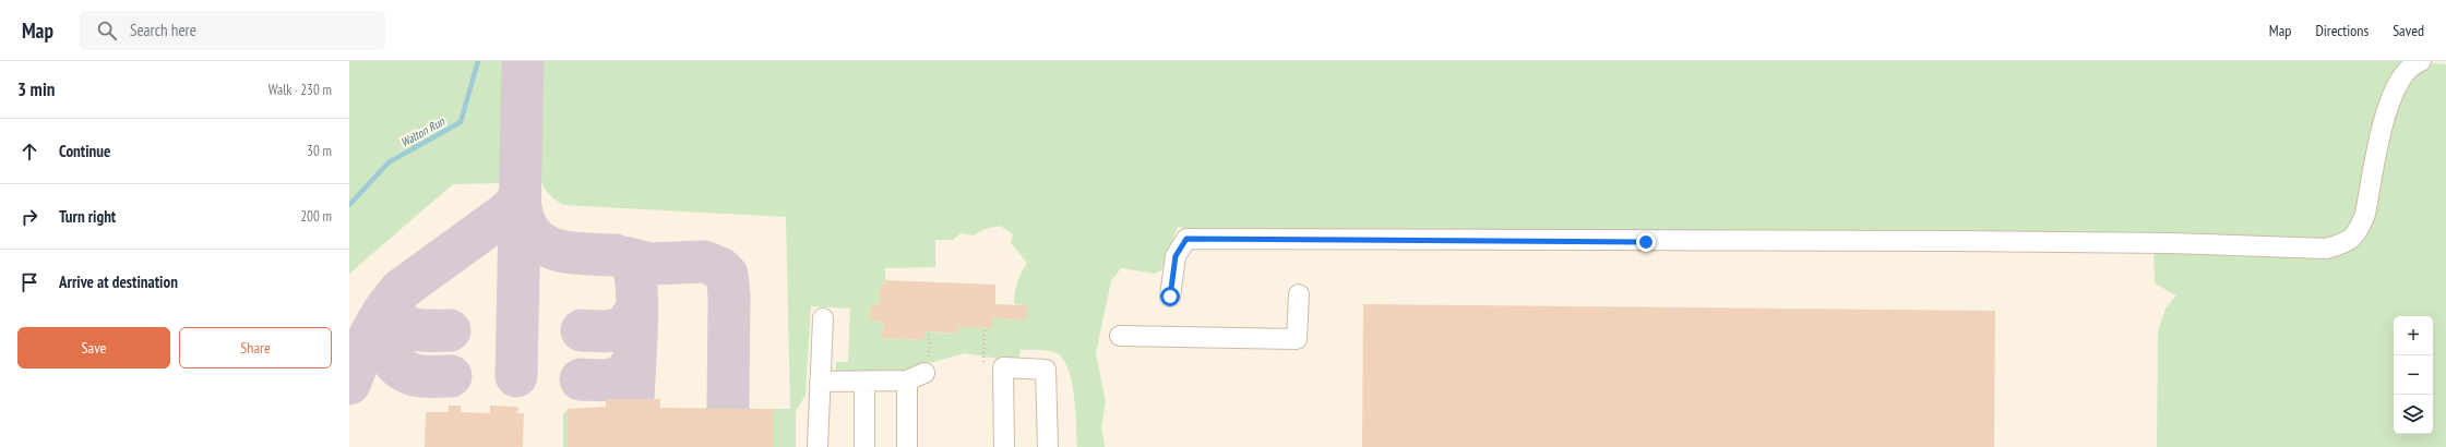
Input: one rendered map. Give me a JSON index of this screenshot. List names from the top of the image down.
{
  "water": ["Walton Run"],
  "page": {
    "header": "Map",
    "search": "Search here",
    "nav": ["Map", "Directions", "Saved"],
    "heading": ["3 min", "Walk · 230 m"],
    "list": [
      ["Continue", "30 m"],
      ["Turn right", "200 m"],
      "Arrive at destination"
    ],
    "buttons": ["Save", "Share"],
    "map_buttons": ["+", "−"]
  }
}
